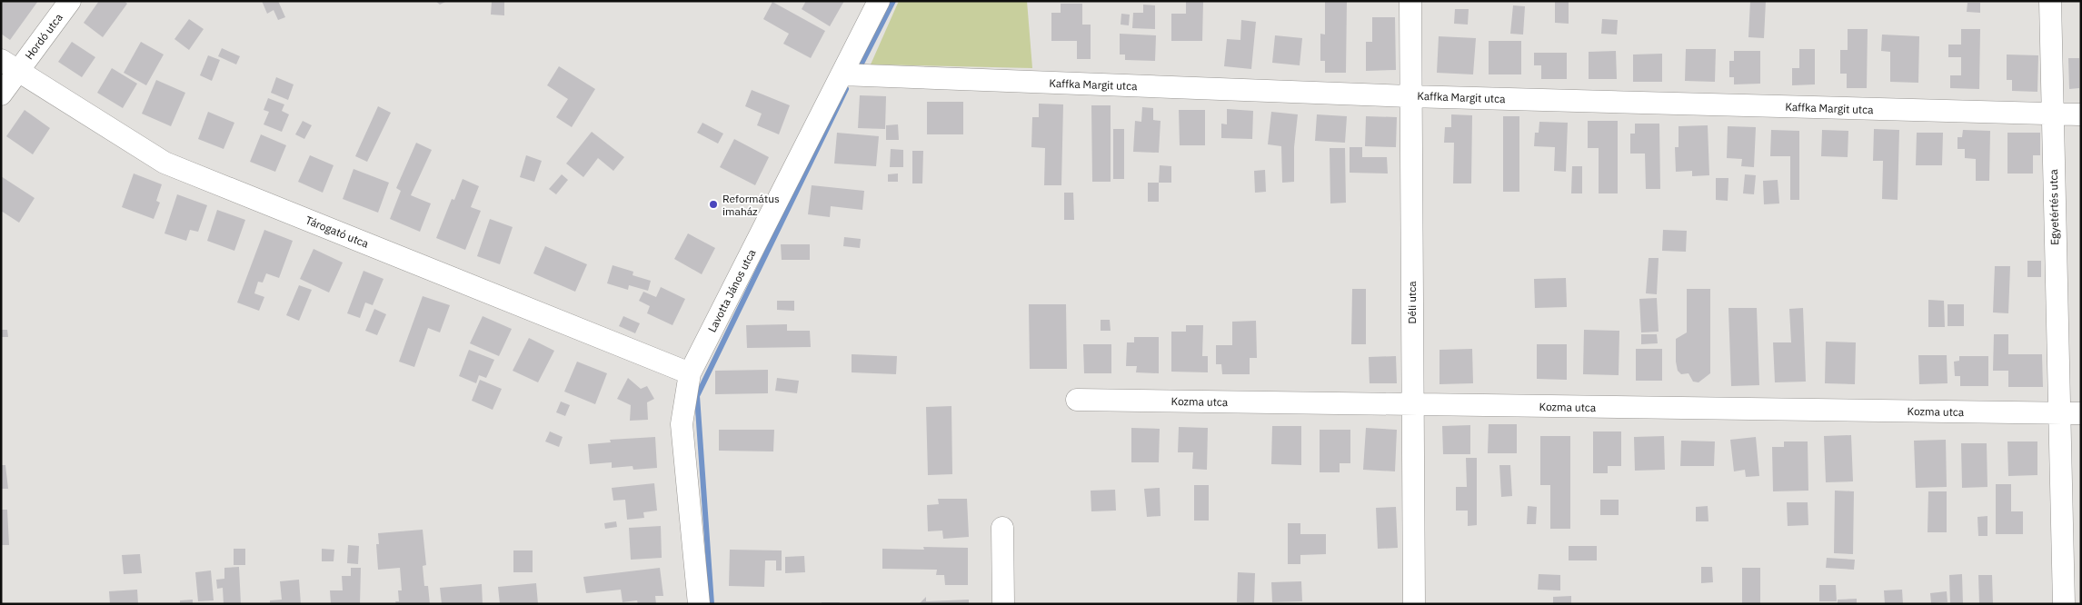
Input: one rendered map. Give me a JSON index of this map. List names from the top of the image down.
{
  "streets": {
    "street": [
      "Hordó utca",
      "Kaffka Margit utca",
      "Egyetértés utca",
      "Tárogató utca",
      "Lavotta János utca",
      "Déli utca",
      "Kozma utca"
    ]
  },
  "crossings": [
    ["Hordó utca", "Tárogató utca"],
    ["Kaffka Margit utca", "Egyetértés utca"],
    ["Kaffka Margit utca", "Lavotta János utca"],
    ["Kaffka Margit utca", "Déli utca"],
    ["Egyetértés utca", "Kozma utca"],
    ["Tárogató utca", "Lavotta János utca"],
    ["Déli utca", "Kozma utca"]
  ],
  "places": ["Református imaház"]
}
